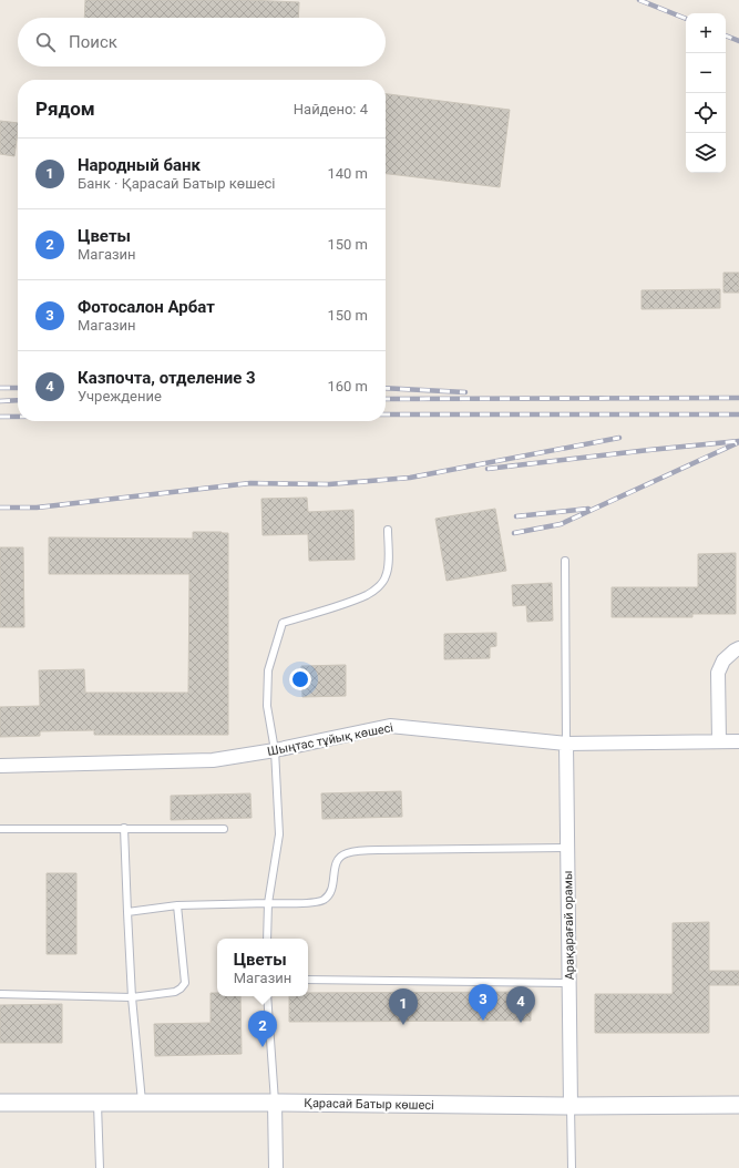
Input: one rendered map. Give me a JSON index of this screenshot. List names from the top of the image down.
{
  "streets": {
    "street": ["Шыңтас тұйық көшесі", "Арақарағай орамы", "Қарасай Батыр көшесі"]
  },
  "crossings": [
    ["Шыңтас тұйық көшесі", "Арақарағай орамы"],
    ["Арақарағай орамы", "Қарасай Батыр көшесі"]
  ],
  "page": {
    "map_buttons": ["+", "−"],
    "search": "Поиск",
    "heading": ["Рядом", "Найдено: 4"],
    "list": [
      {
        "mark": "1",
        "name": "Народный банк",
        "note": "Банк · Қарасай Батыр көшесі",
        "value": "140 m"
      },
      {
        "mark": "2",
        "name": "Цветы",
        "note": "Магазин",
        "value": "150 m"
      },
      {
        "mark": "3",
        "name": "Фотосалон Арбат",
        "note": "Магазин",
        "value": "150 m"
      },
      {
        "mark": "4",
        "name": "Казпочта, отделение 3",
        "note": "Учреждение",
        "value": "160 m"
      }
    ],
    "popup": ["Цветы", "Магазин"],
    "pins": [
      "3",
      "4",
      "1",
      "2"
    ]
  }
}
